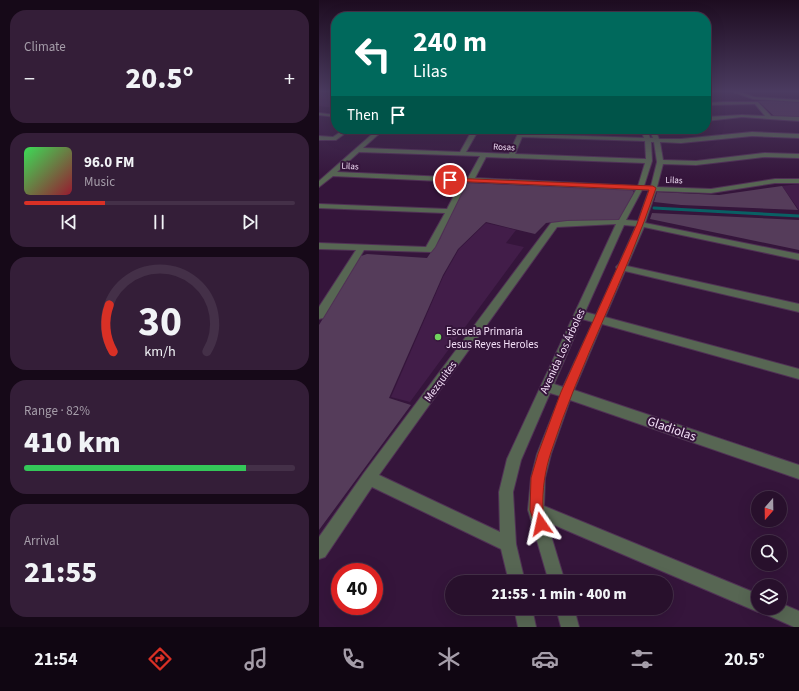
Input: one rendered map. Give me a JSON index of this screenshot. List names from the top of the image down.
{
  "streets": {
    "street": [
      "Rosas",
      "Lilas",
      "Avenida Los Árboles",
      "Mezquites",
      "Gladiolas"
    ]
  },
  "crossings": [
    ["Rosas", "Avenida Los Árboles"],
    ["Lilas", "Avenida Los Árboles"],
    ["Avenida Los Árboles", "Mezquites"],
    ["Avenida Los Árboles", "Gladiolas"]
  ],
  "places": ["Escuela Primaria Jesus Reyes Heroles"],
  "north": "bottom",
  "page": {
    "tile": [
      "Climate",
      ["Range · 82%", "410 km"],
      ["Arrival", "21:55"]
    ],
    "turn": ["240 m", "Lilas"],
    "heat": ["−", "20.5°", "+"],
    "then": "Then",
    "song": ["96.0 FM", "Music"],
    "limit": "40",
    "trip": "21:55 · 1 min · 400 m",
    "tabs": ["21:54", "20.5°"],
    "gauge": ["30", "km/h"]
  }
}
